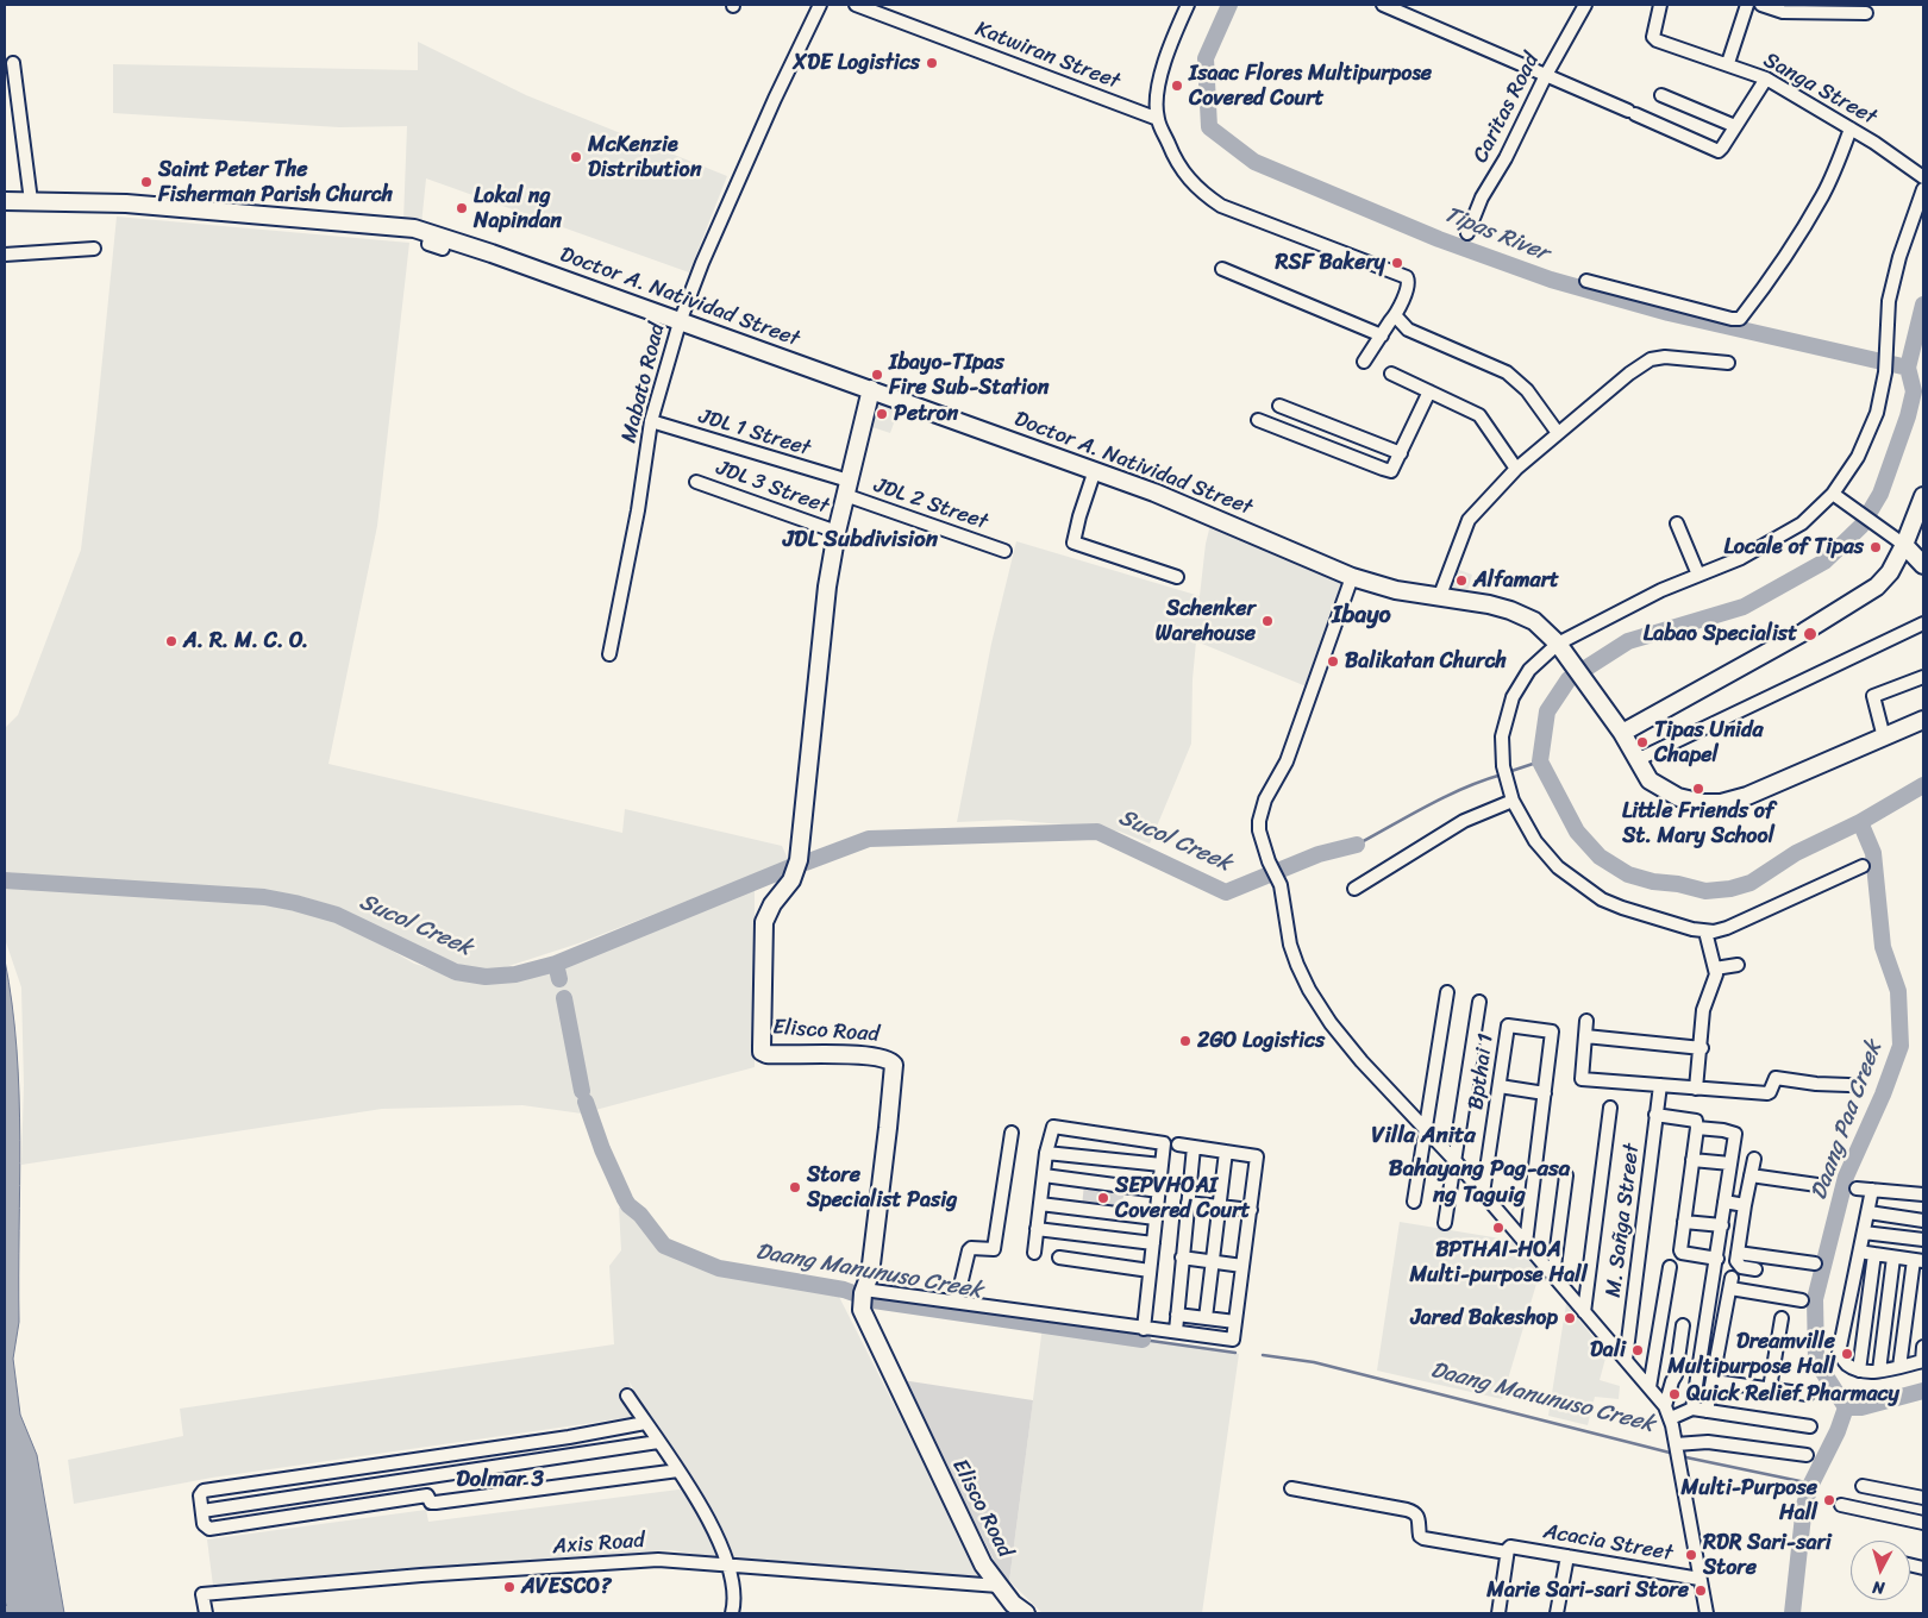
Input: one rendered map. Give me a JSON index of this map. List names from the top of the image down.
{
  "streets": {
    "main road": ["Doctor A. Natividad Street", "Elisco Road"],
    "street": [
      "Katwiran Street",
      "Sanga Street",
      "Caritas Road",
      "Mabato Road",
      "JDL 1 Street",
      "JDL 3 Street",
      "JDL 2 Street",
      "Bpthai 1",
      "M. Sañga Street",
      "Acacia Street",
      "Axis Road"
    ]
  },
  "crossings": [
    ["Doctor A. Natividad Street", "Mabato Road"],
    ["Doctor A. Natividad Street", "Elisco Road"],
    ["Mabato Road", "JDL 1 Street"],
    ["JDL 1 Street", "JDL 2 Street"],
    ["JDL 1 Street", "Elisco Road"],
    ["JDL 3 Street", "Elisco Road"],
    ["JDL 2 Street", "Elisco Road"],
    ["Elisco Road", "Axis Road"]
  ],
  "districts": [
    "JDL Subdivision",
    "Ibayo",
    "Villa Anita",
    "Bahayang Pag-asa ng Taguig",
    "Dolmar 3"
  ],
  "water": [
    "Tipas River",
    "Sucol Creek",
    "Daang Paa Creek",
    "Daang Manunuso Creek"
  ],
  "places": [
    "XDE Logistics",
    "Isaac Flores Multipurpose Covered Court",
    "McKenzie Distribution",
    "Saint Peter The Fisherman Parish Church",
    "Lokal ng Napindan",
    "RSF Bakery",
    "Ibayo-TIpas Fire Sub-Station",
    "Petron",
    "Locale of Tipas",
    "Alfamart",
    "Schenker Warehouse",
    "Labao Specialist",
    "A. R. M. C. O.",
    "Balikatan Church",
    "Tipas Unida Chapel",
    "Little Friends of St. Mary School",
    "2GO Logistics",
    "Store Specialist Pasig",
    "SEPVHOAI Covered Court",
    "BPTHAI-HOA Multi-purpose Hall",
    "Jared Bakeshop",
    "Dali",
    "Dreamville Multipurpose Hall",
    "Quick Relief Pharmacy",
    "Multi-Purpose Hall",
    "RDR Sari-sari Store",
    "AVESCO?",
    "Marie Sari-sari Store"
  ],
  "north": "bottom"
}
